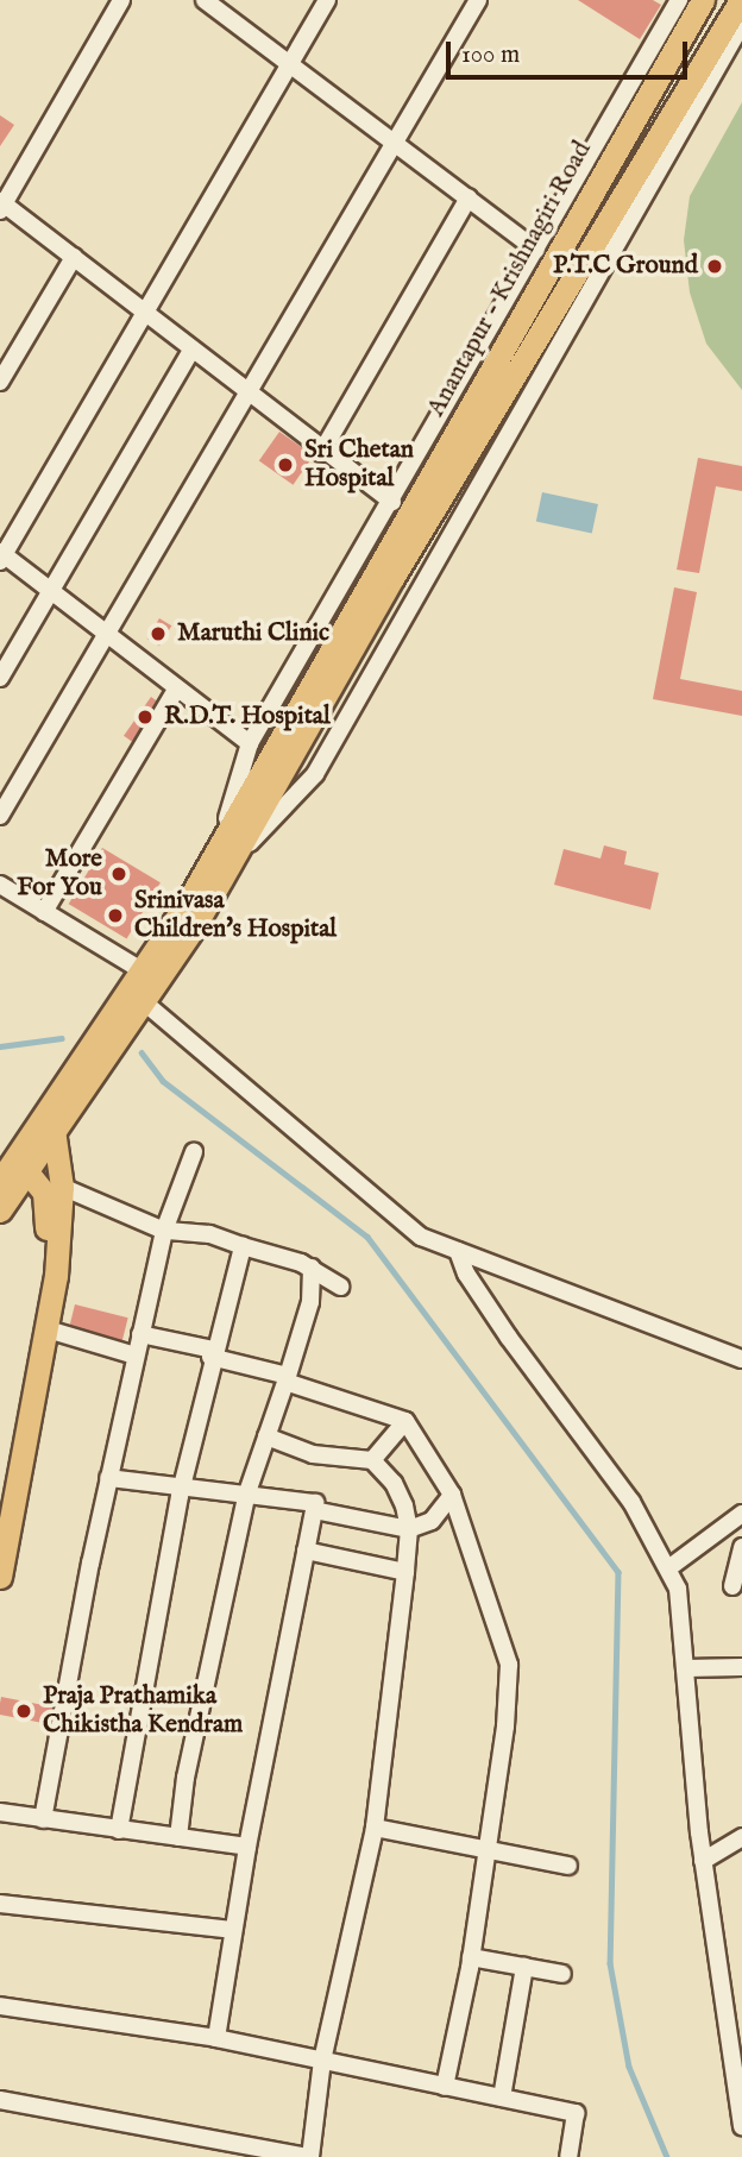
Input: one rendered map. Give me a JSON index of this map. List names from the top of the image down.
{
  "streets": {
    "highway": ["Anantapur - Krishnagiri Road"]
  },
  "places": [
    "P.T.C Ground",
    "Sri Chetan Hospital",
    "Maruthi Clinic",
    "R.D.T. Hospital",
    "More For You",
    "Srinivasa Children's Hospital",
    "Praja Prathamika Chikistha Kendram"
  ],
  "scale_bar": "100 m"
}
